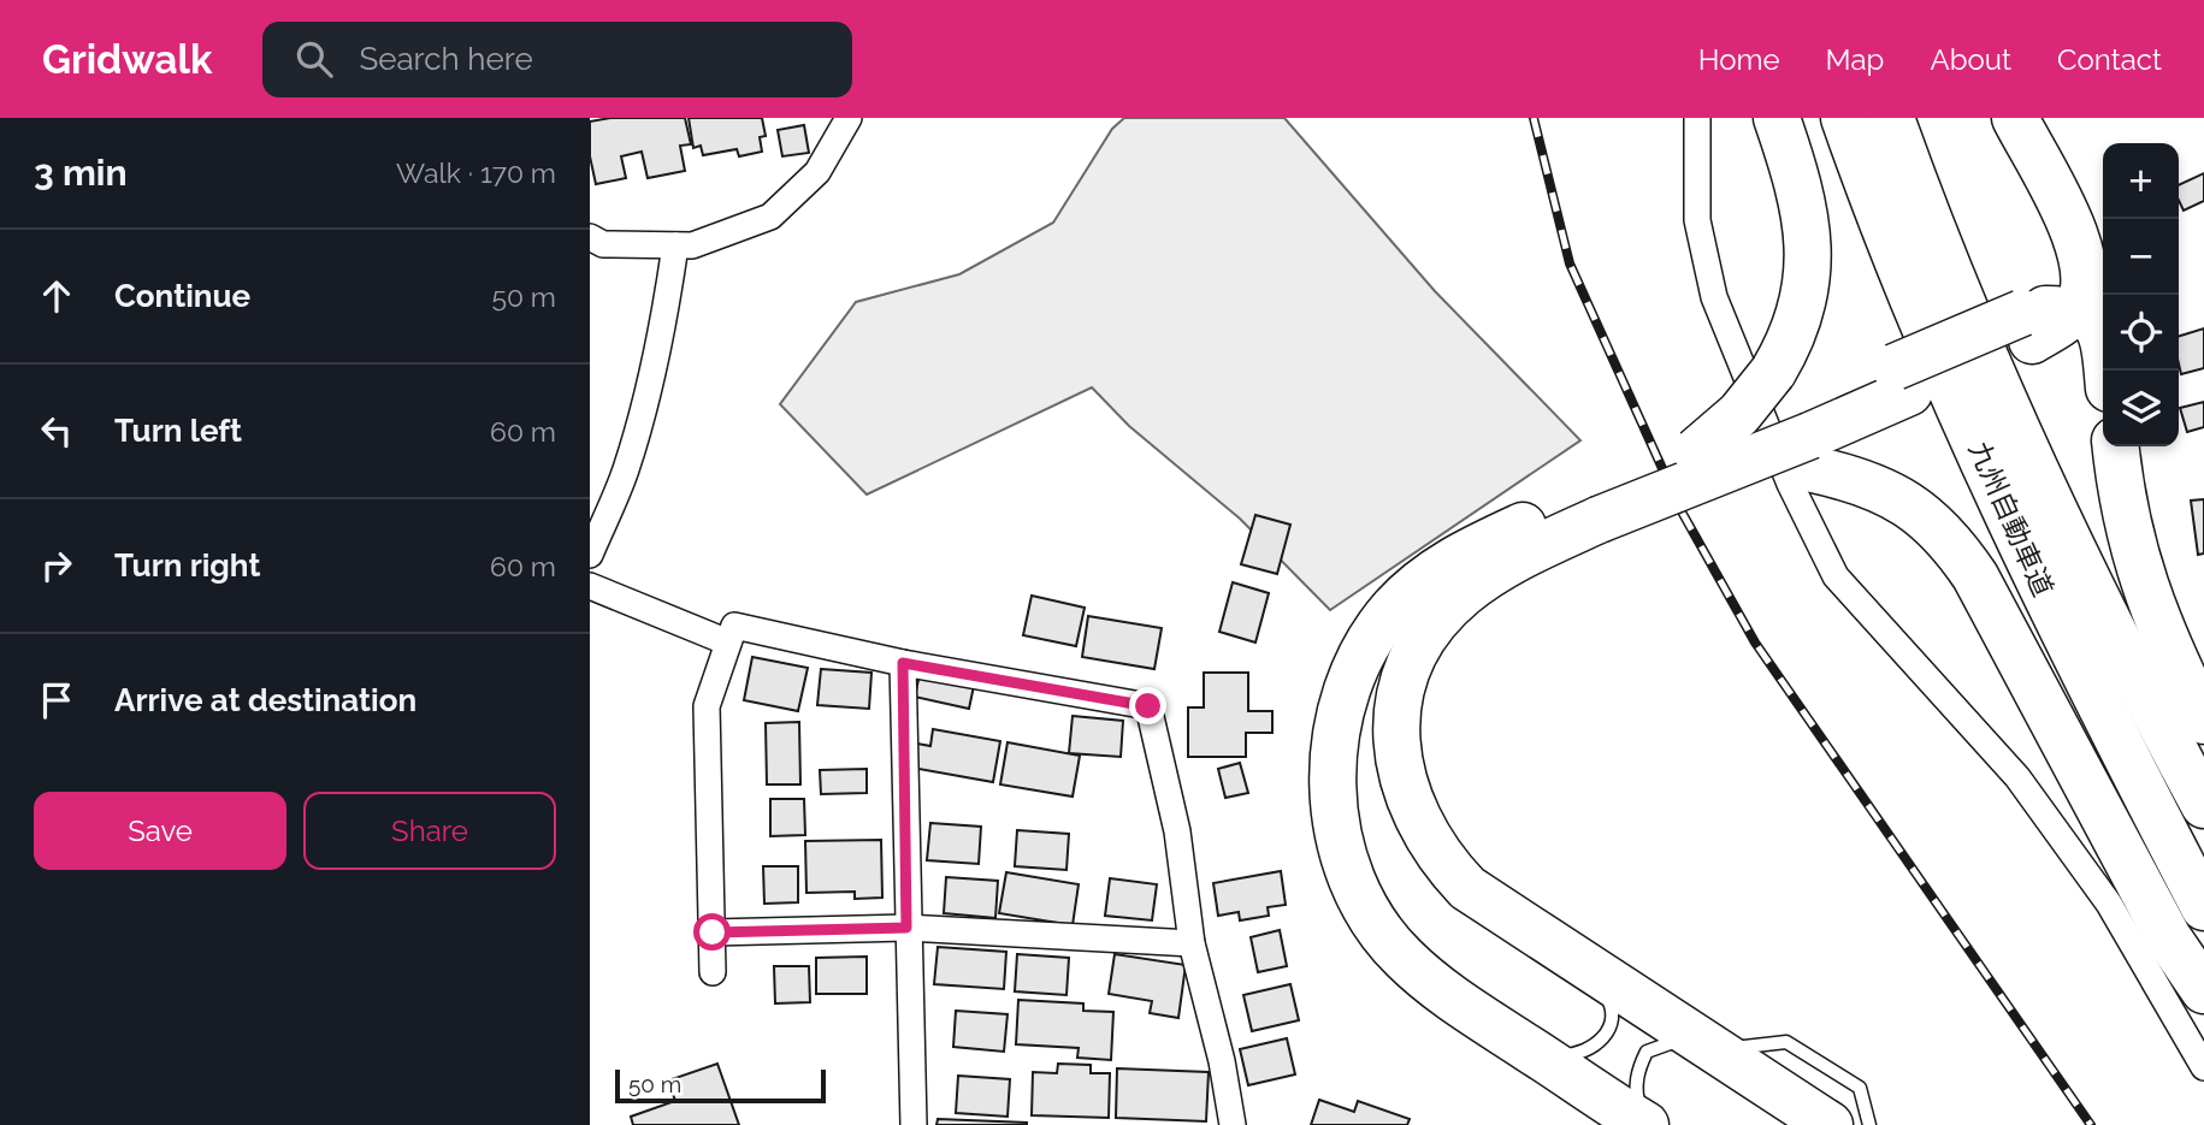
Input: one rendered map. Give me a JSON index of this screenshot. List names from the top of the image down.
{
  "streets": {
    "highway": ["九州自動車道"]
  },
  "scale_bar": "50 m",
  "page": {
    "header": "Gridwalk",
    "search": "Search here",
    "nav": [
      "Home",
      "Map",
      "About",
      "Contact"
    ],
    "heading": ["3 min", "Walk · 170 m"],
    "map_buttons": ["+", "−"],
    "list": [
      ["Continue", "50 m"],
      ["Turn left", "60 m"],
      ["Turn right", "60 m"],
      "Arrive at destination"
    ],
    "buttons": ["Save", "Share"],
    "scale": "50 m"
  }
}
